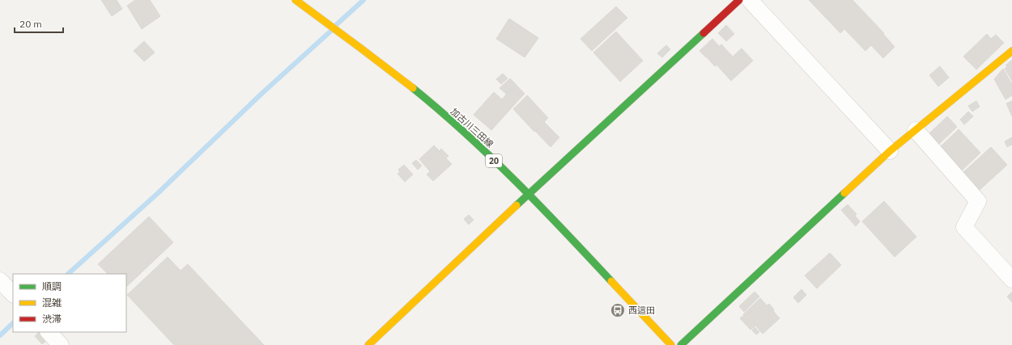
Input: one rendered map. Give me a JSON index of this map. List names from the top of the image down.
{
  "streets": {
    "street": ["加古川三田線", "20"]
  },
  "places": {
    "bus stop": ["西這田"]
  },
  "legend": ["順調", "混雑", "渋滞"],
  "scale_bar": "20 m"
}
